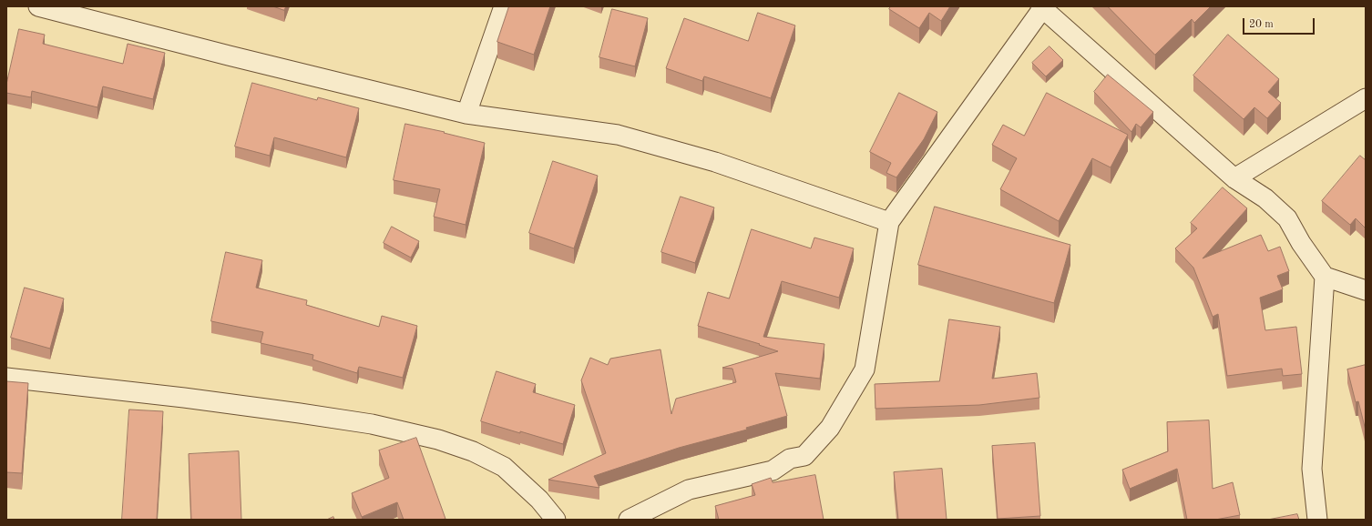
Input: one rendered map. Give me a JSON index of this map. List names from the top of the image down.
{
  "scale_bar": "20 m"
}
